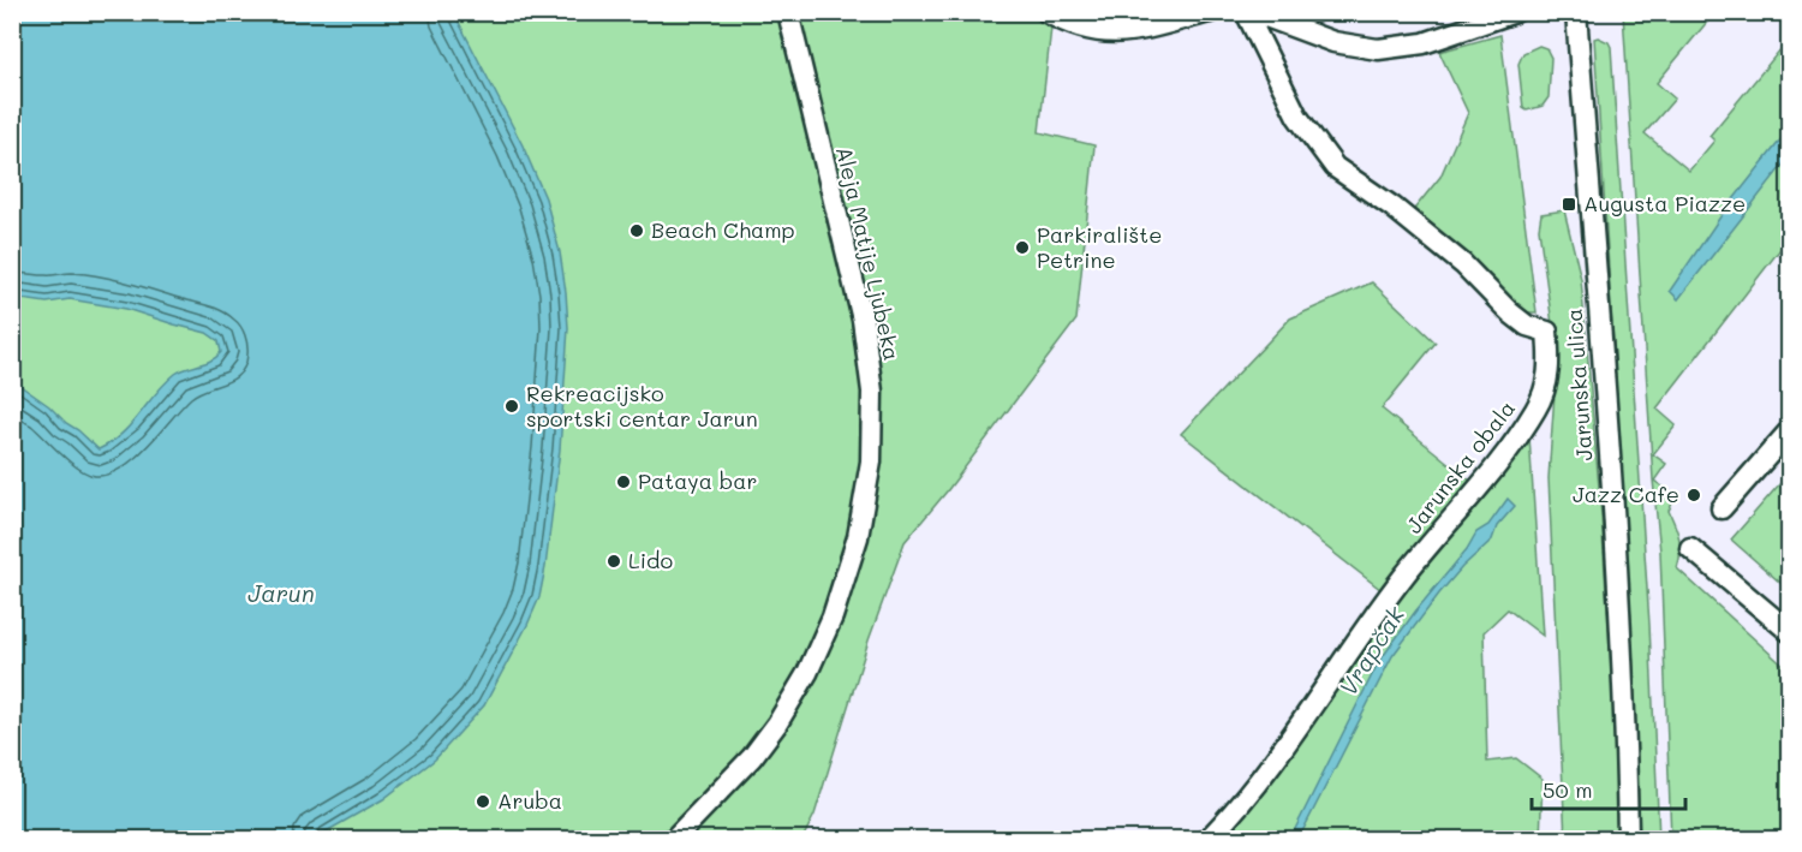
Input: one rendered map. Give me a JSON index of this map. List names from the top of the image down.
{
  "streets": {
    "street": ["Aleja Matije Ljubeka", "Jarunska ulica", "Jarunska obala"]
  },
  "water": ["Jarun", "Vrapčak"],
  "places": {
    "transit": ["Augusta Piazze"],
    "other": [
      "Beach Champ",
      "Parkiralište Petrine",
      "Rekreacijsko sportski centar Jarun",
      "Pataya bar",
      "Jazz Cafe",
      "Lido",
      "Aruba"
    ]
  },
  "scale_bar": "50 m"
}
